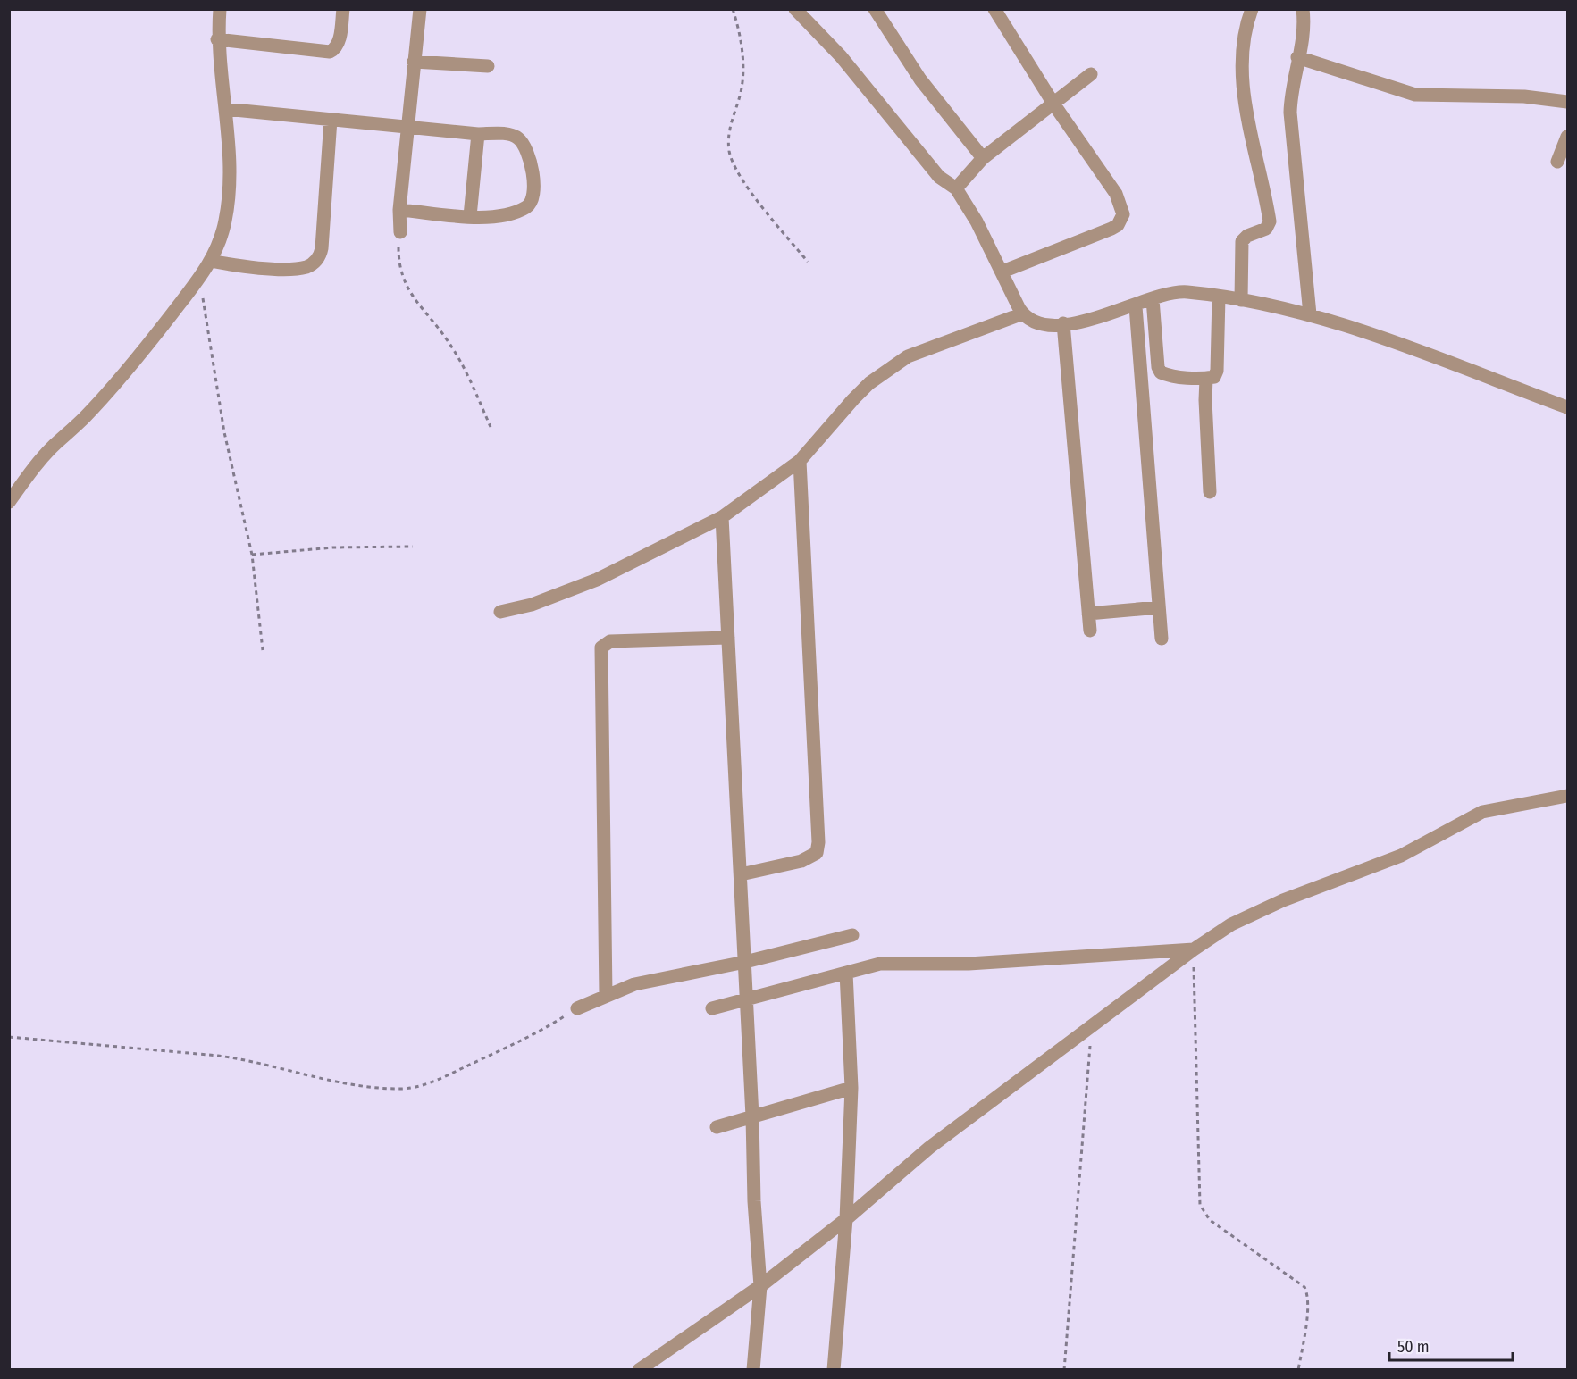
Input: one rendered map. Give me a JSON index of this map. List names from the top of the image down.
{
  "scale_bar": "50 m"
}
